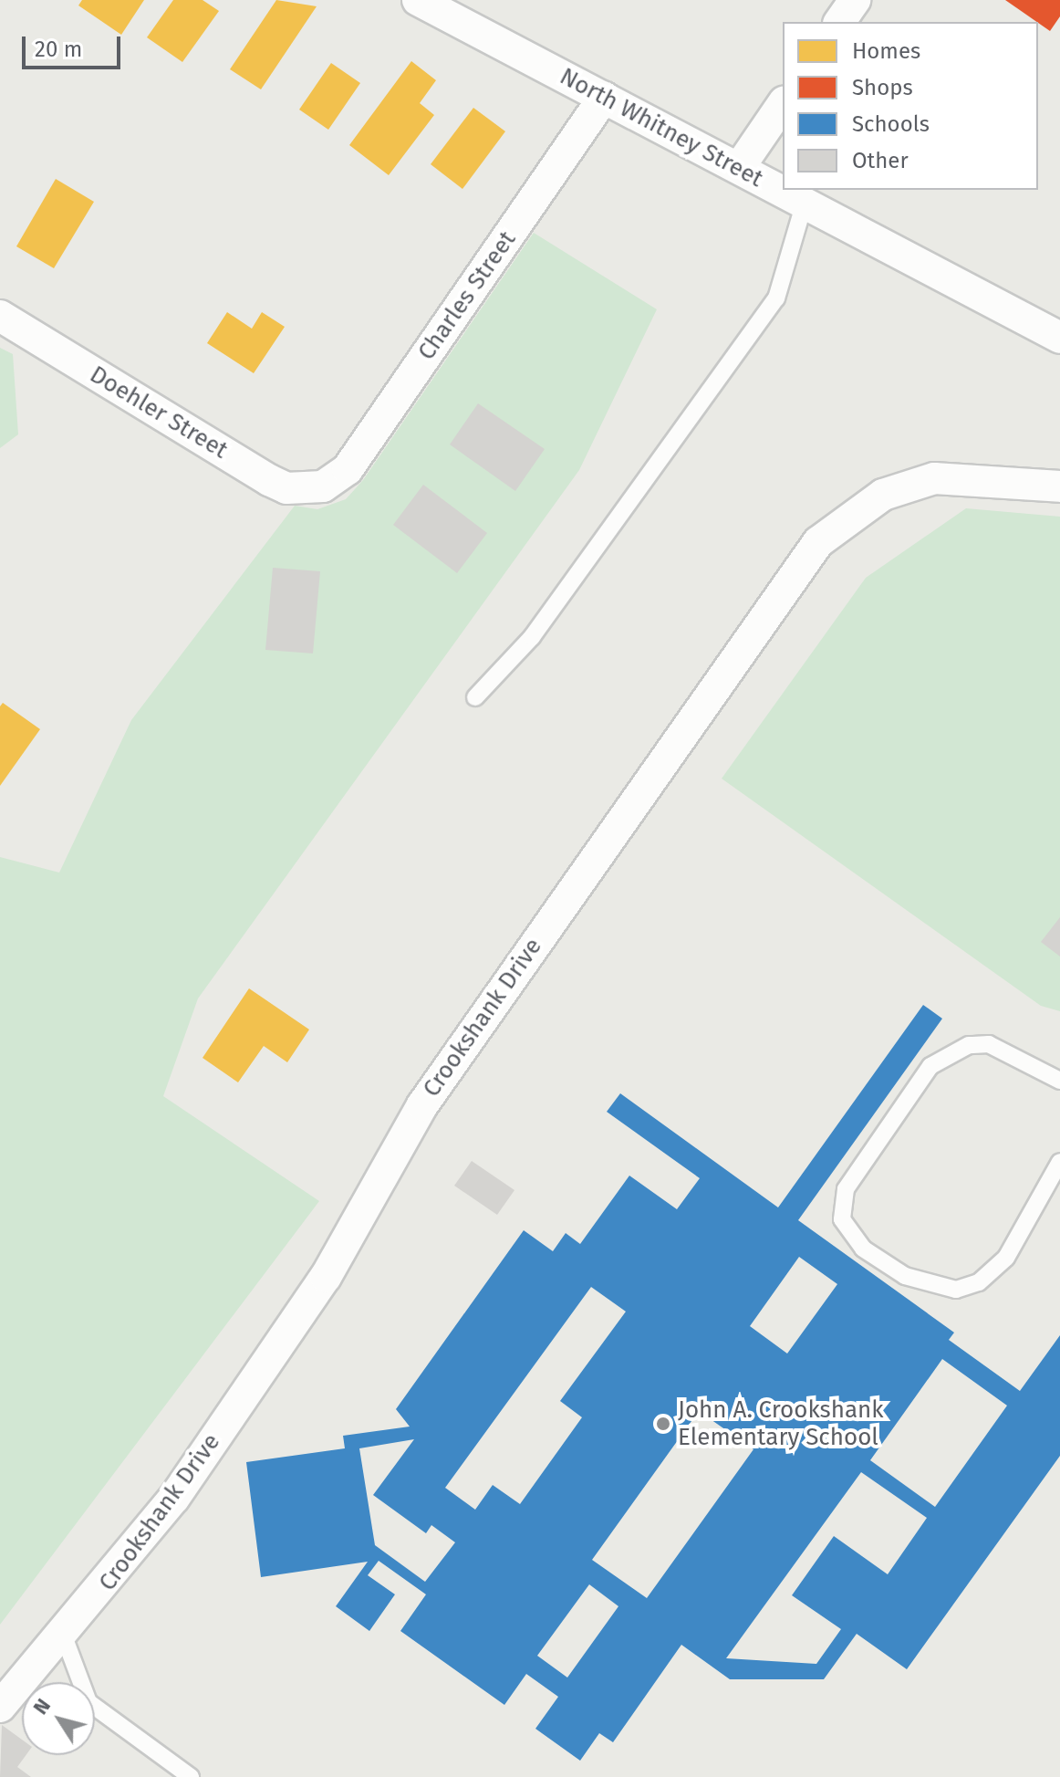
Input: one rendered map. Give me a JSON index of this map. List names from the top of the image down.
{
  "streets": {
    "street": [
      "North Whitney Street",
      "Charles Street",
      "Doehler Street",
      "Crookshank Drive"
    ]
  },
  "crossings": [
    ["North Whitney Street", "Charles Street"],
    ["Charles Street", "Doehler Street"]
  ],
  "places": ["John A. Crookshank Elementary School"],
  "legend": [
    "Homes",
    "Shops",
    "Schools",
    "Other"
  ],
  "scale_bar": "20 m",
  "north": "top left"
}
